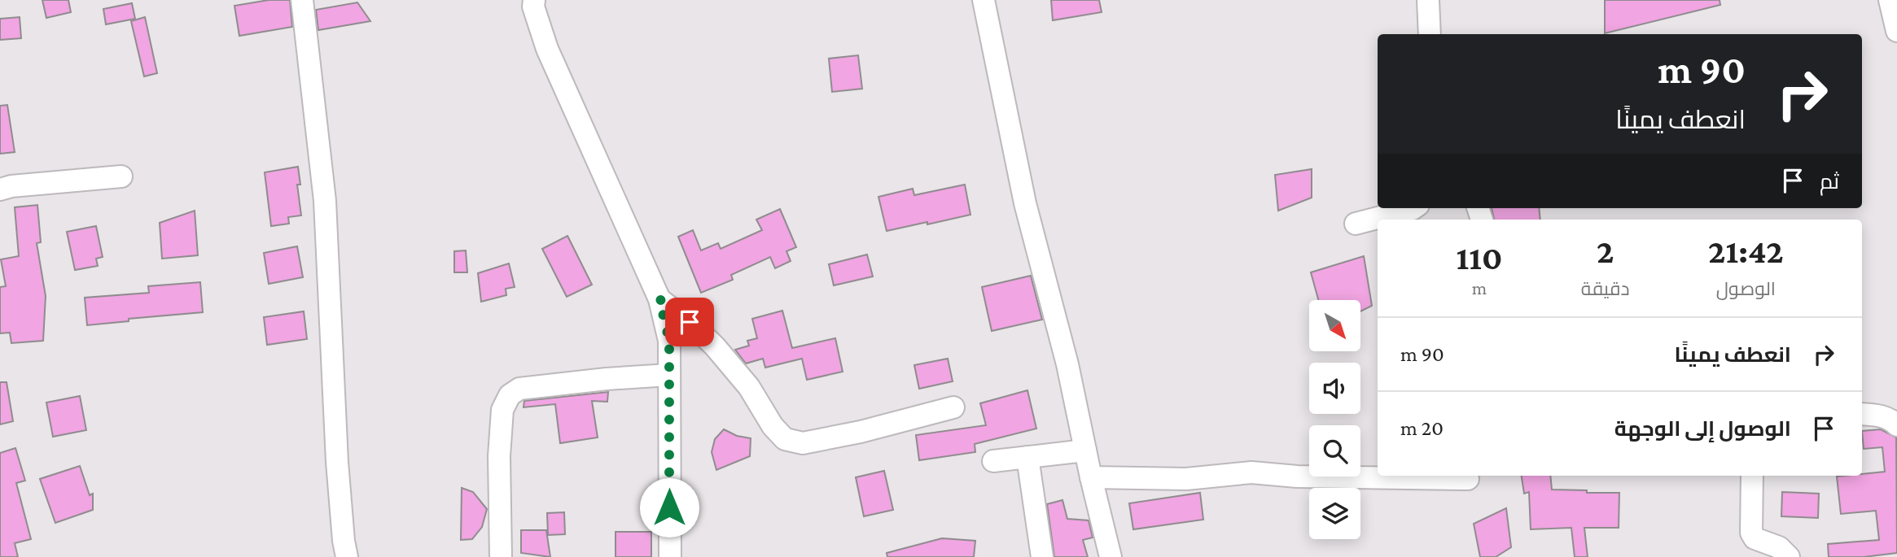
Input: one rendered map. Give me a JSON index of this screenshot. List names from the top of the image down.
{
  "north": "bottom right",
  "page": {
    "turn": ["90 m", "انعطف يمينًا"],
    "then": "ثم",
    "eta": [
      "21:42",
      "الوصول",
      "2",
      "دقيقة",
      "110",
      "m"
    ],
    "list": [
      {
        "name": "انعطف يمينًا",
        "value": "90 m"
      },
      {
        "name": "الوصول إلى الوجهة",
        "value": "20 m"
      }
    ]
  }
}
